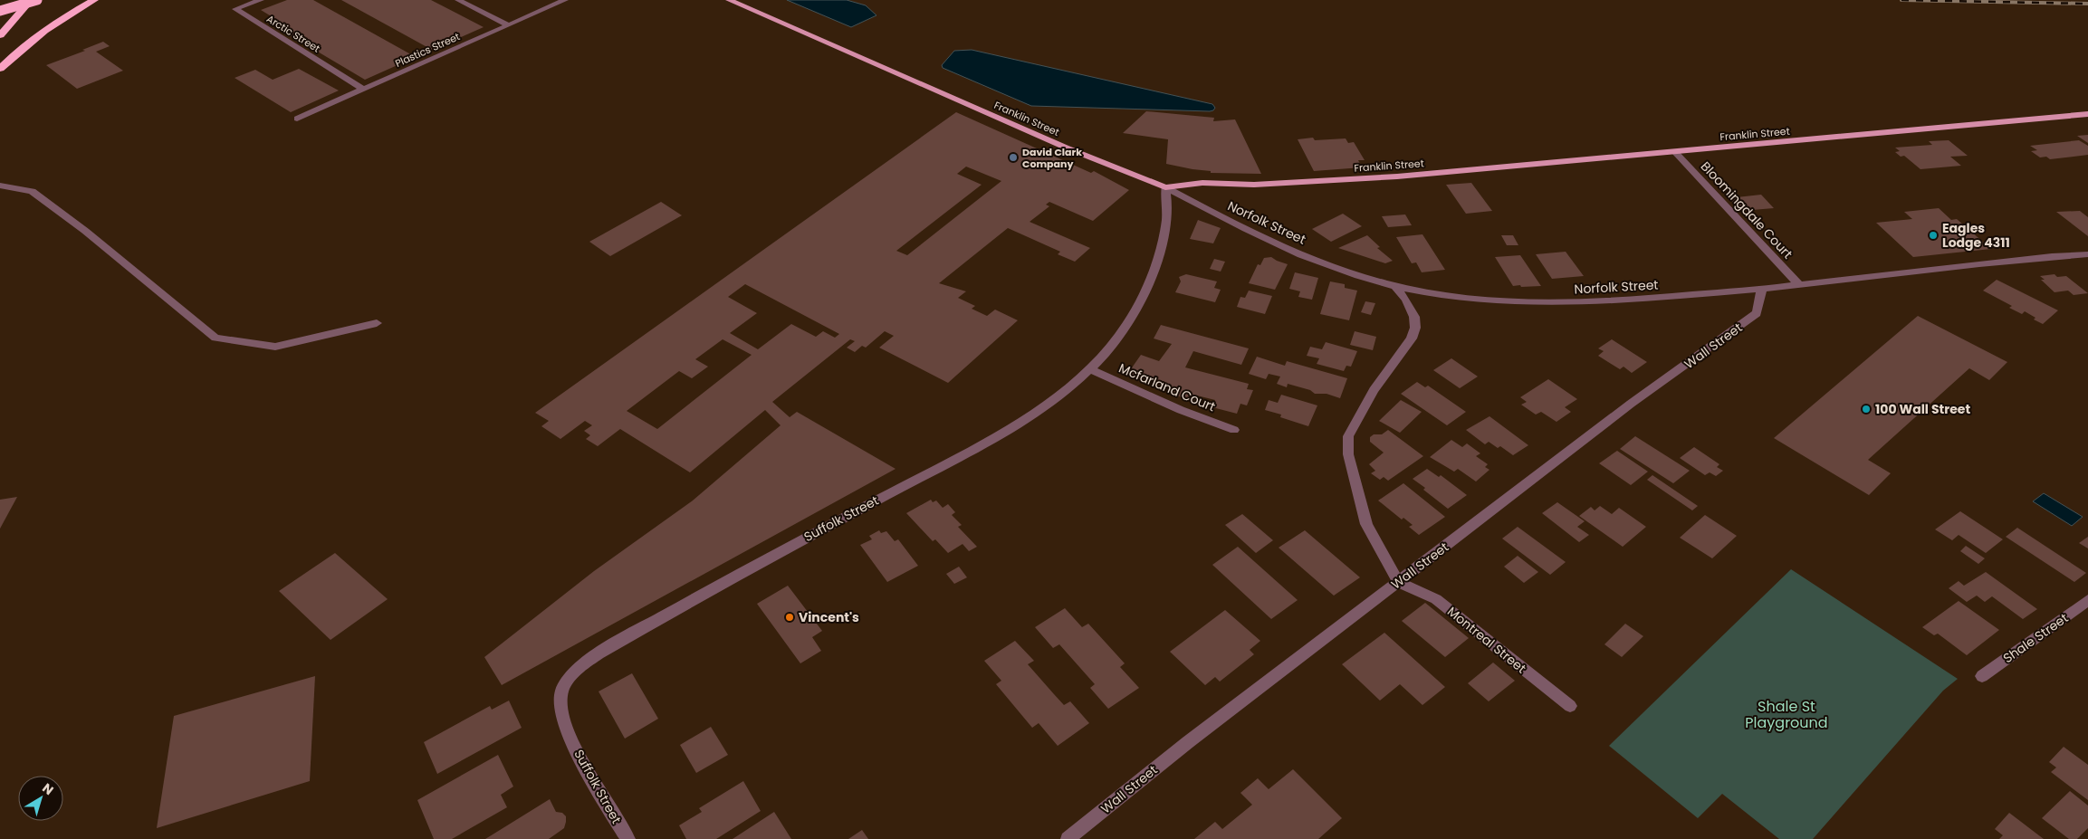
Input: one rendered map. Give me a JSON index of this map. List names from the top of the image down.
{
  "streets": {
    "main road": ["Franklin Street"],
    "street": [
      "Arctic Street",
      "Plastics Street",
      "Bloomingdale Court",
      "Norfolk Street",
      "Wall Street",
      "Mcfarland Court",
      "Suffolk Street",
      "Shale Street",
      "Montreal Street"
    ]
  },
  "crossings": [
    ["Arctic Street", "Plastics Street"],
    ["Franklin Street", "Bloomingdale Court"],
    ["Franklin Street", "Norfolk Street"],
    ["Franklin Street", "Suffolk Street"],
    ["Bloomingdale Court", "Norfolk Street"],
    ["Norfolk Street", "Wall Street"],
    ["Norfolk Street", "Suffolk Street"],
    ["Wall Street", "Montreal Street"],
    ["Mcfarland Court", "Suffolk Street"]
  ],
  "parks": ["Shale St Playground"],
  "places": [
    "David Clark Company",
    "Eagles Lodge 4311",
    "100 Wall Street",
    "Vincent's"
  ],
  "north": "top right"
}
